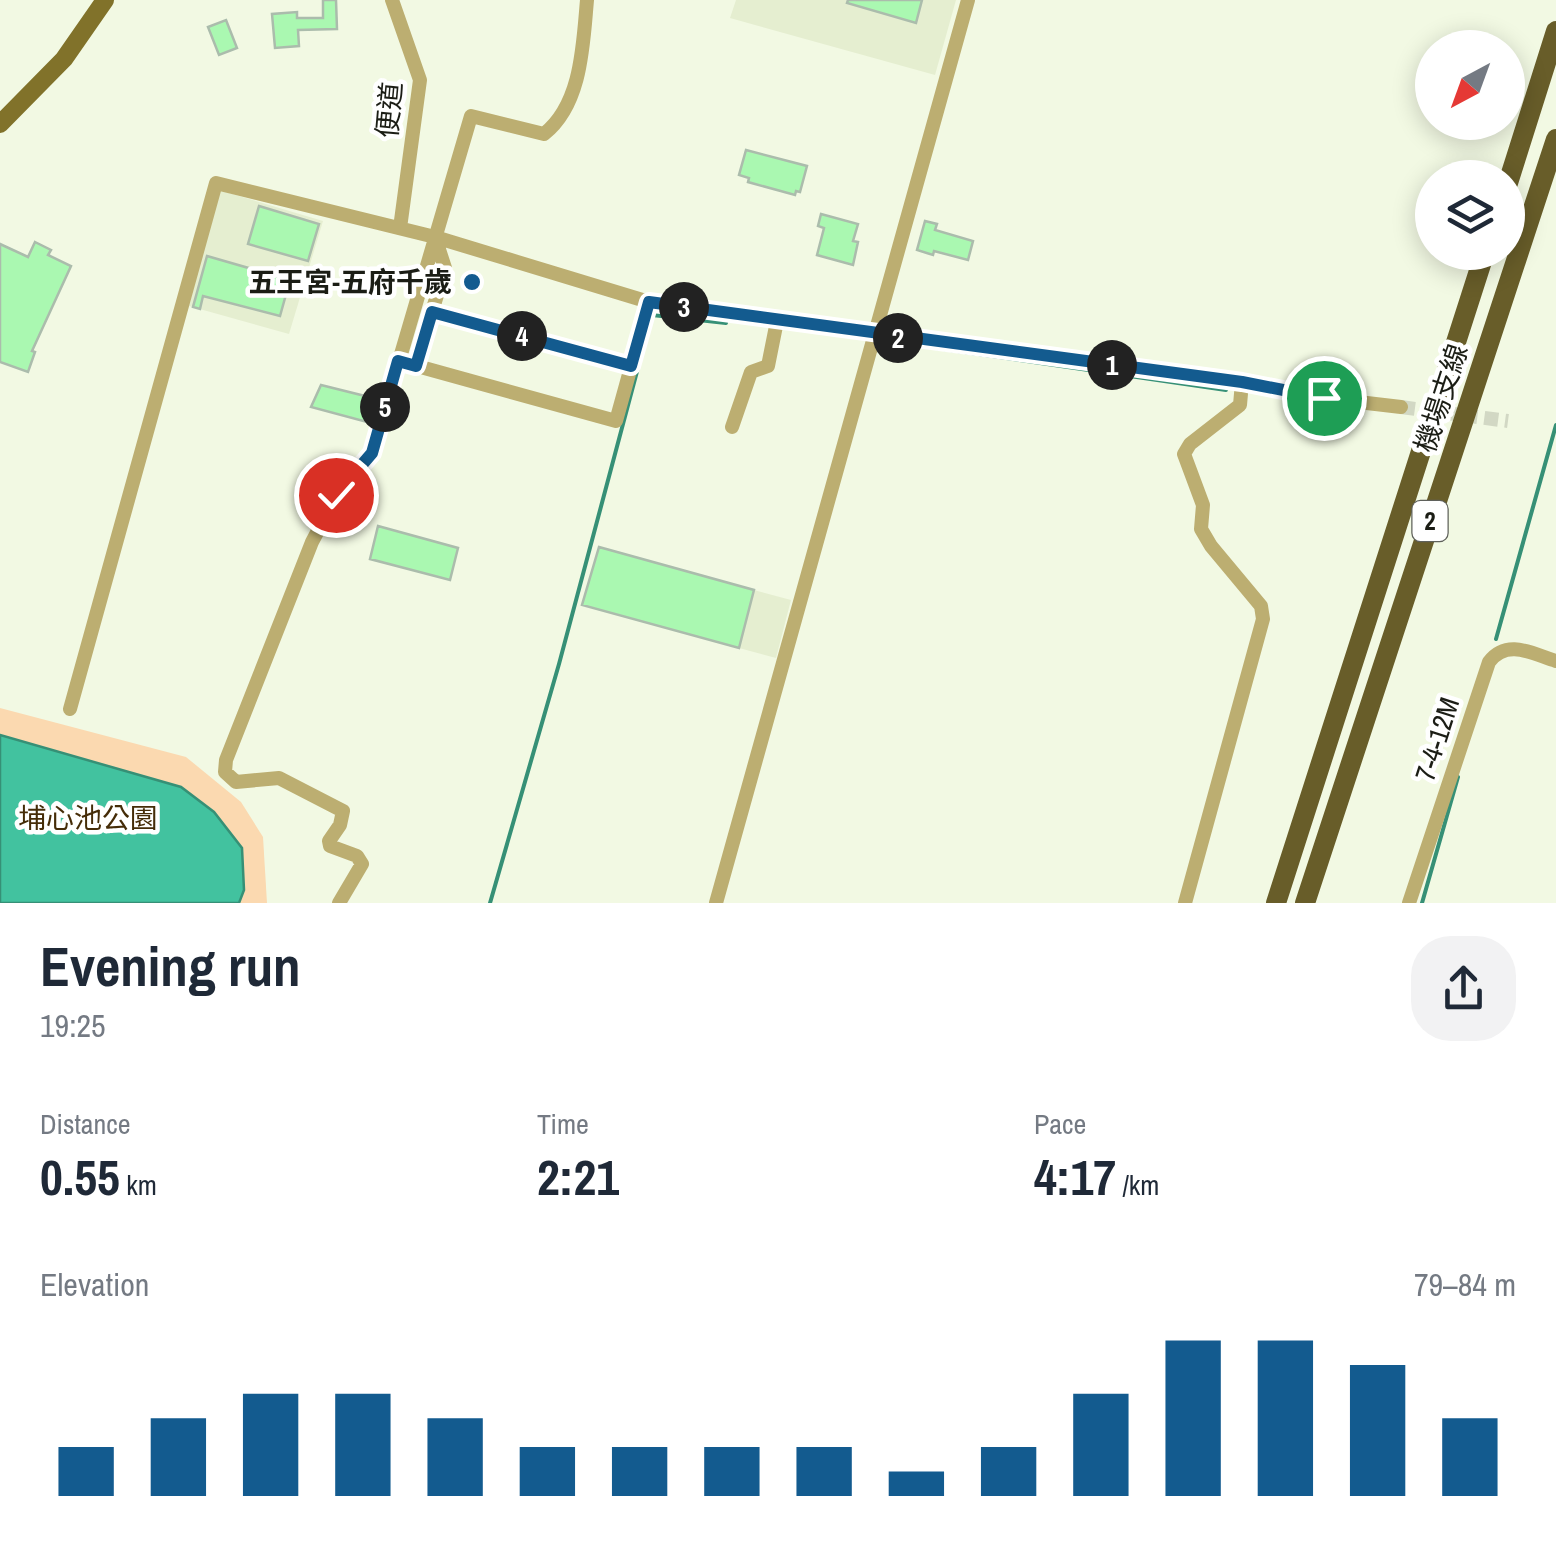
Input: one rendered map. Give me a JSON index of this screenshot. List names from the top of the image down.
{
  "streets": {
    "highway": ["機場支線", "2"],
    "street": ["便道", "7-4-12M"]
  },
  "parks": ["埔心池公園"],
  "places": ["五王宮-五府千歲"],
  "north": "bottom left",
  "page": {
    "pins": [
      "3",
      "4",
      "2",
      "1",
      "5"
    ],
    "heading": ["Evening run", "19:25"],
    "stats": [
      ["Distance", "0.55 km"],
      ["Time", "2:21"],
      ["Pace", "4:17 /km"]
    ],
    "chart": ["Elevation", "79–84 m"]
  }
}
